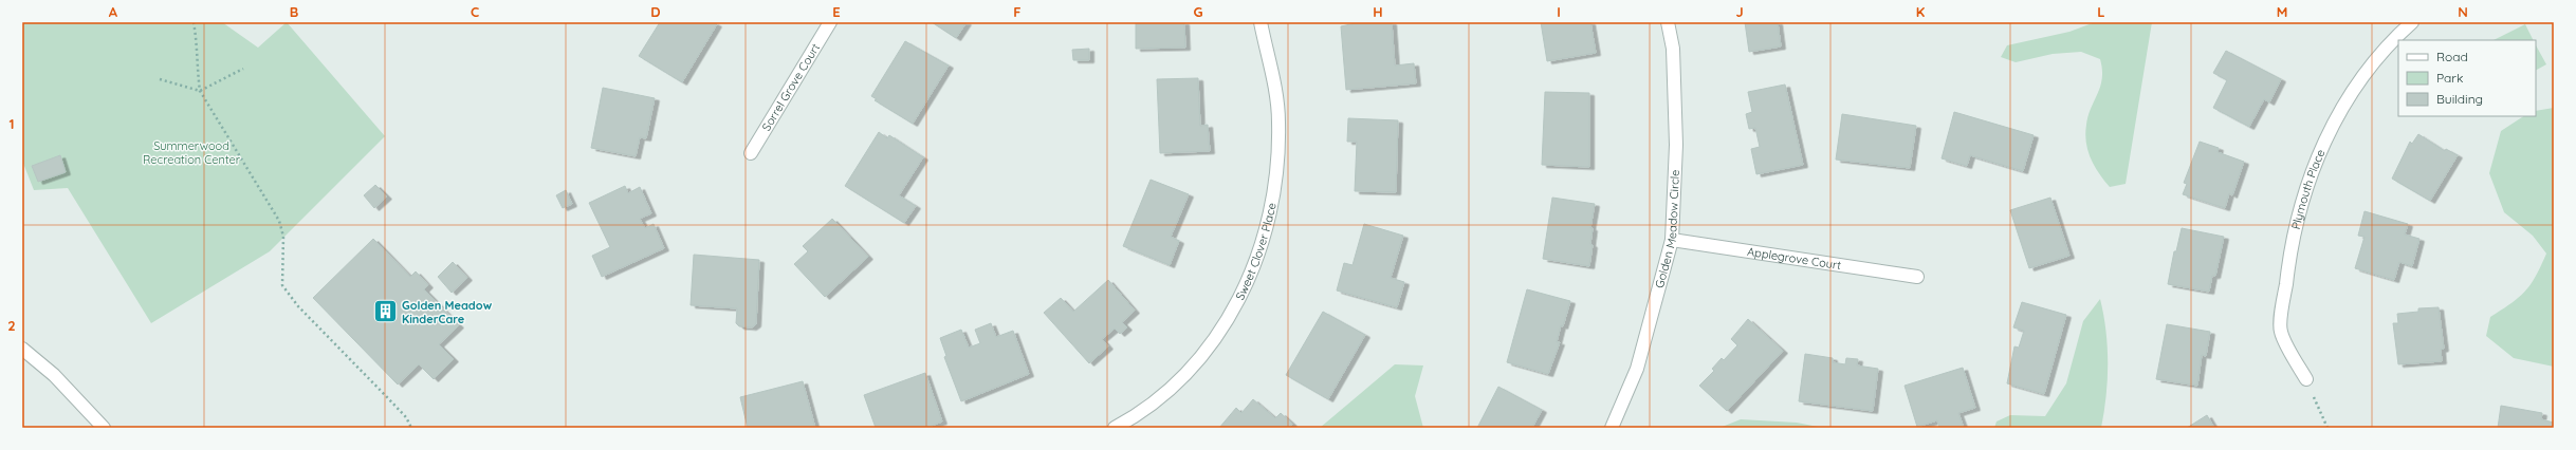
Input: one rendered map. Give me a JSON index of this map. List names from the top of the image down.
{
  "streets": {
    "street": [
      "Sorrel Grove Court",
      "Plymouth Place",
      "Golden Meadow Circle",
      "Sweet Clover Place",
      "Applegrove Court"
    ]
  },
  "crossings": [
    ["Golden Meadow Circle", "Applegrove Court"]
  ],
  "parks": ["Summerwood Recreation Center"],
  "places": {
    "building": ["Golden Meadow KinderCare"]
  },
  "legend": ["Road", "Park", "Building"],
  "grid": {
    "columns": [
      "A",
      "B",
      "C",
      "D",
      "E",
      "F",
      "G",
      "H",
      "I",
      "J",
      "K",
      "L",
      "M",
      "N"
    ],
    "rows": ["1", "2"]
  }
}
